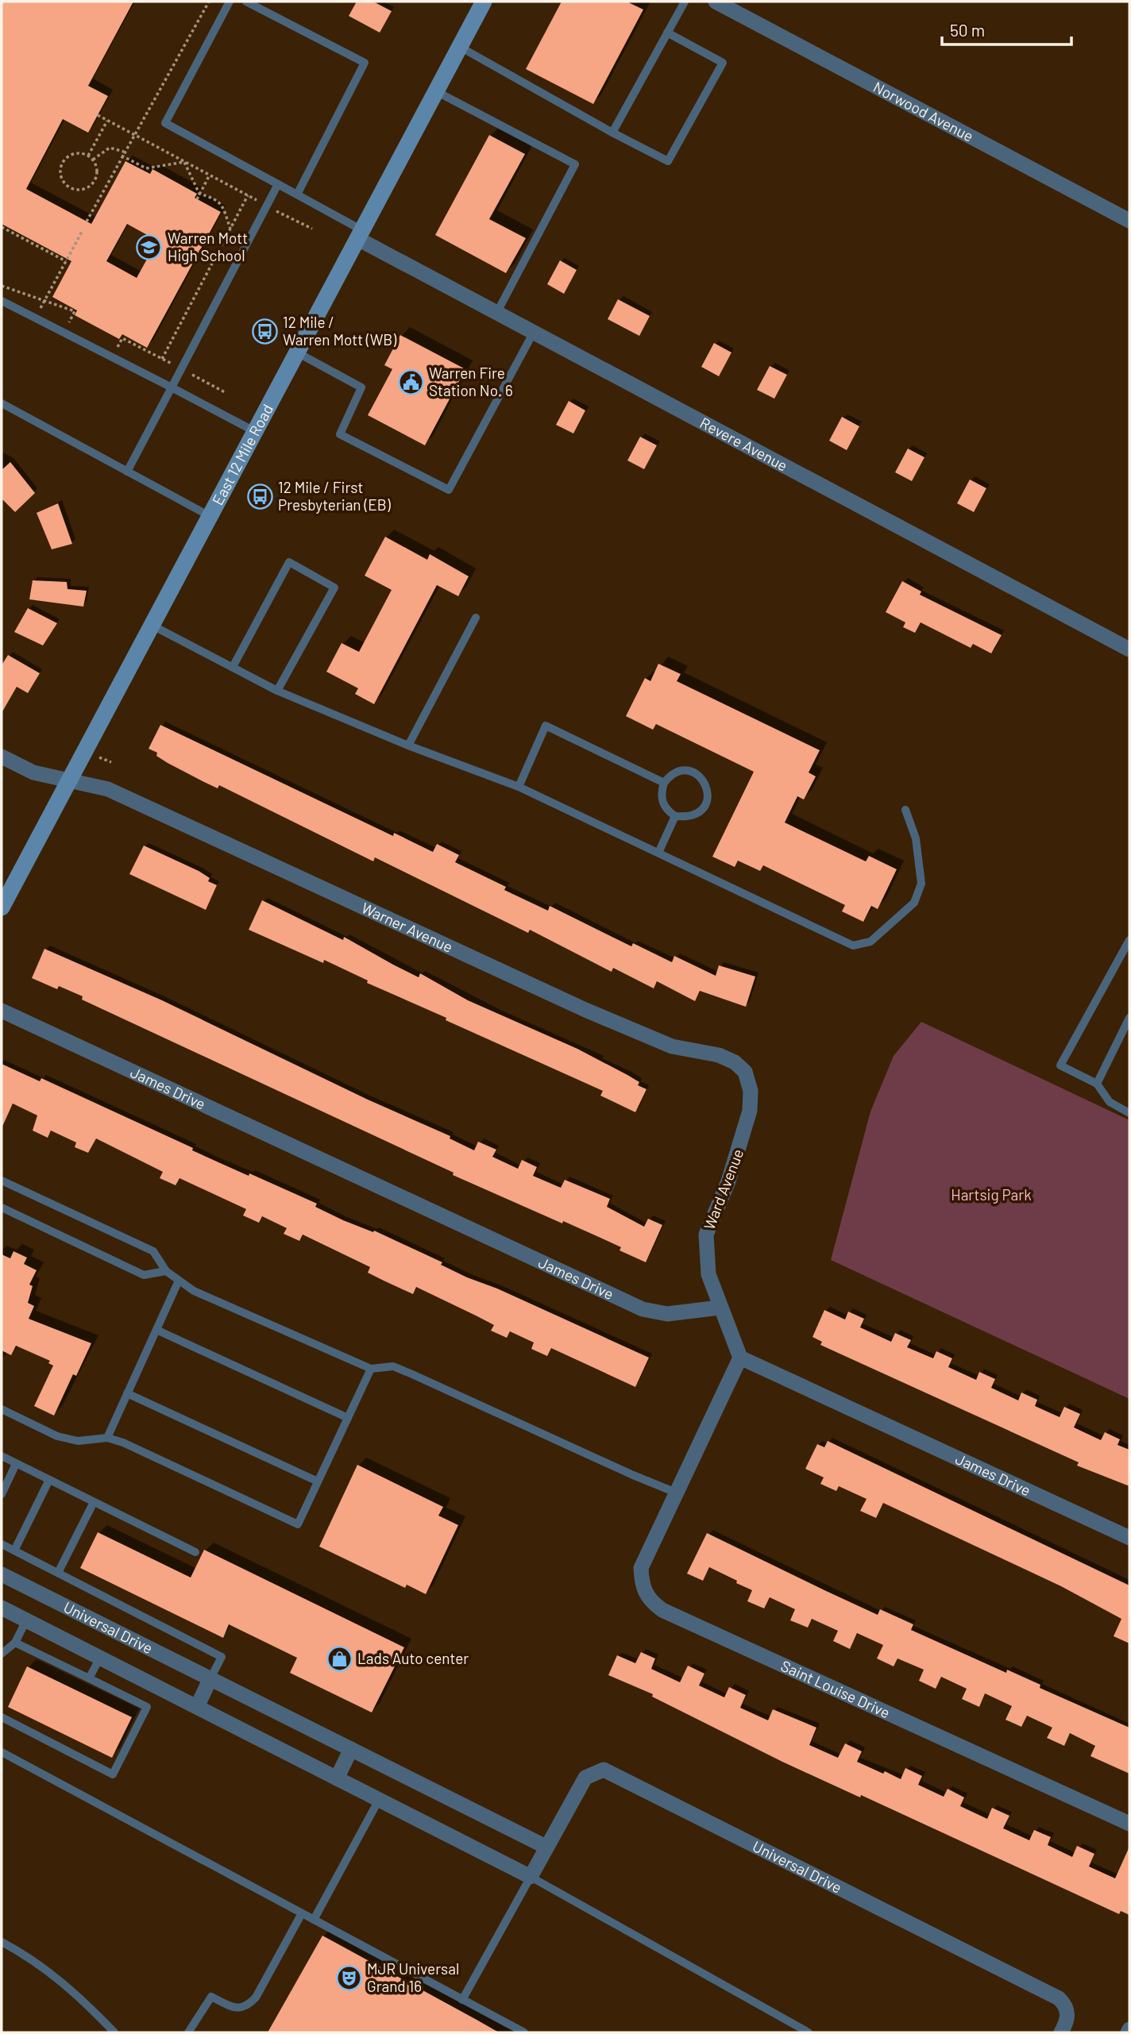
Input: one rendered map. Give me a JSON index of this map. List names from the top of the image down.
{
  "streets": {
    "main road": ["East 12 Mile Road"],
    "street": [
      "Norwood Avenue",
      "Revere Avenue",
      "Warner Avenue",
      "James Drive",
      "Ward Avenue",
      "Universal Drive",
      "Saint Louise Drive"
    ]
  },
  "crossings": [
    ["Revere Avenue", "East 12 Mile Road"],
    ["East 12 Mile Road", "Warner Avenue"],
    ["Warner Avenue", "Ward Avenue"],
    ["James Drive", "Ward Avenue"]
  ],
  "parks": ["Hartsig Park"],
  "places": {
    "school or university": ["Warren Mott High School"],
    "bus stop": ["12 Mile / Warren Mott (WB)", "12 Mile / First Presbyterian (EB)"],
    "public building": ["Warren Fire Station No. 6"],
    "shop": ["Lads Auto center"],
    "theatre": ["MJR Universal Grand 16"]
  },
  "scale_bar": "50 m"
}
